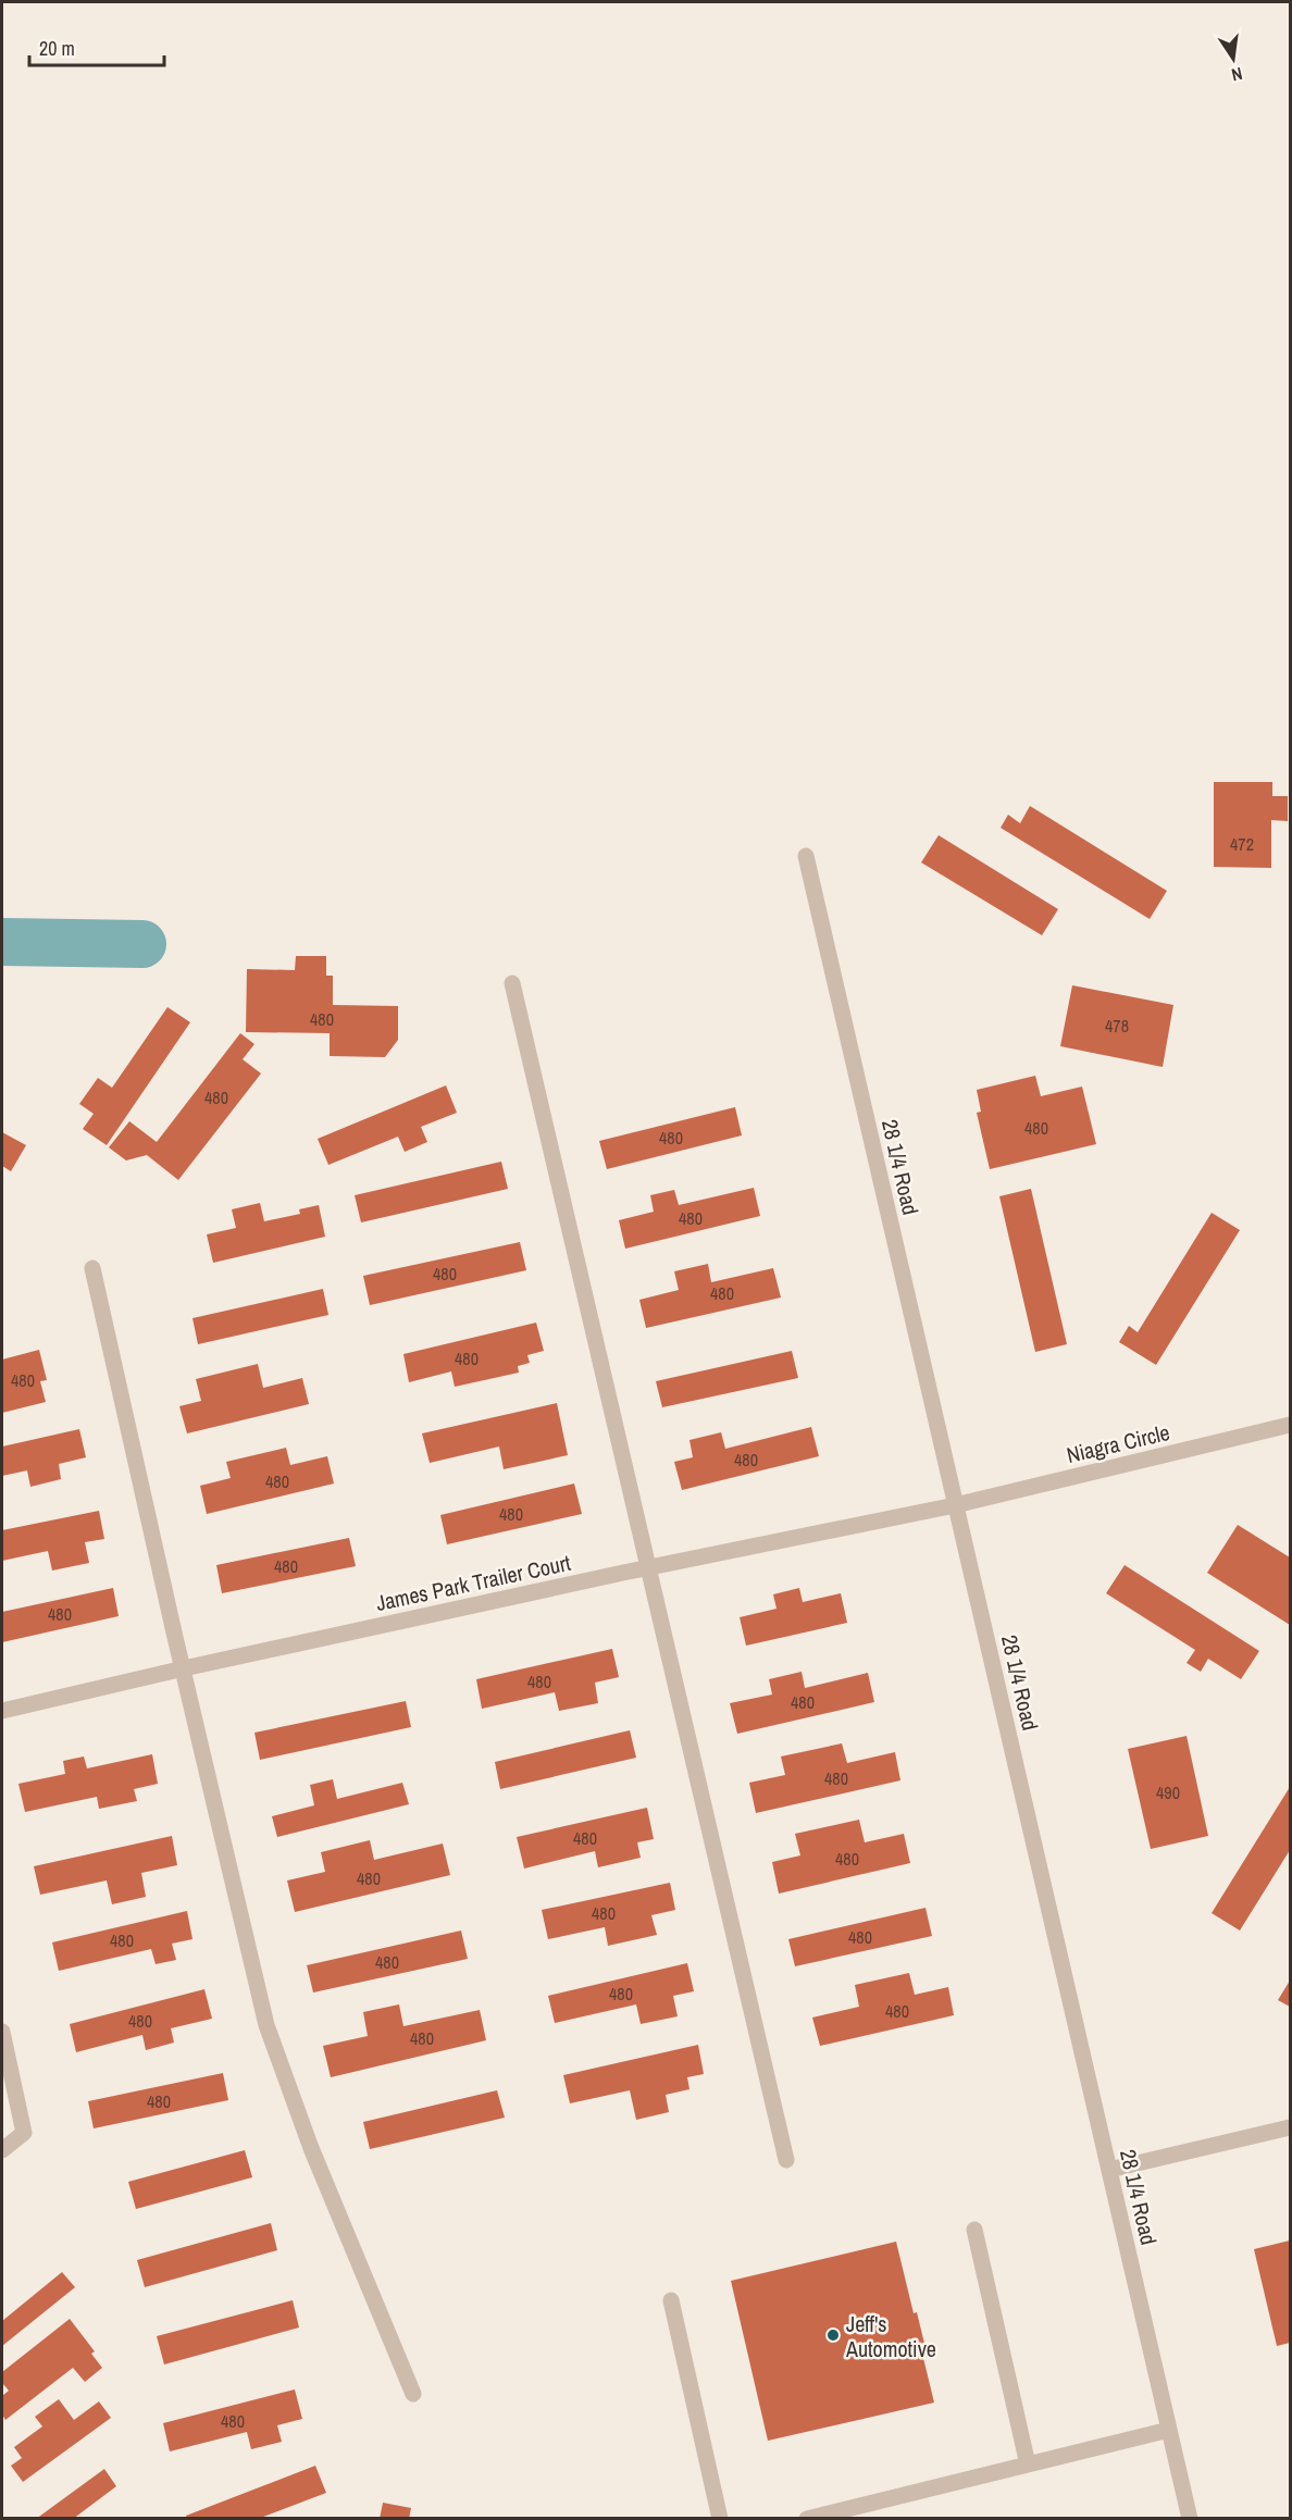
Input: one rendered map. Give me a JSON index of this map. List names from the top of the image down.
{
  "streets": {
    "street": ["28 1/4 Road", "Niagra Circle", "James Park Trailer Court"]
  },
  "crossings": [
    ["28 1/4 Road", "Niagra Circle"],
    ["28 1/4 Road", "James Park Trailer Court"],
    ["Niagra Circle", "James Park Trailer Court"]
  ],
  "places": ["Jeff's Automotive"],
  "house_numbers": [
    "472",
    "480",
    "478",
    "480",
    "480",
    "480",
    "480",
    "480",
    "480",
    "480",
    "480",
    "480",
    "480",
    "480",
    "480",
    "480",
    "480",
    "480",
    "480",
    "490",
    "480",
    "480",
    "480",
    "480",
    "480",
    "480",
    "480",
    "480",
    "480",
    "480",
    "480",
    "480",
    "480"
  ],
  "scale_bar": "20 m",
  "north": "bottom"
}
